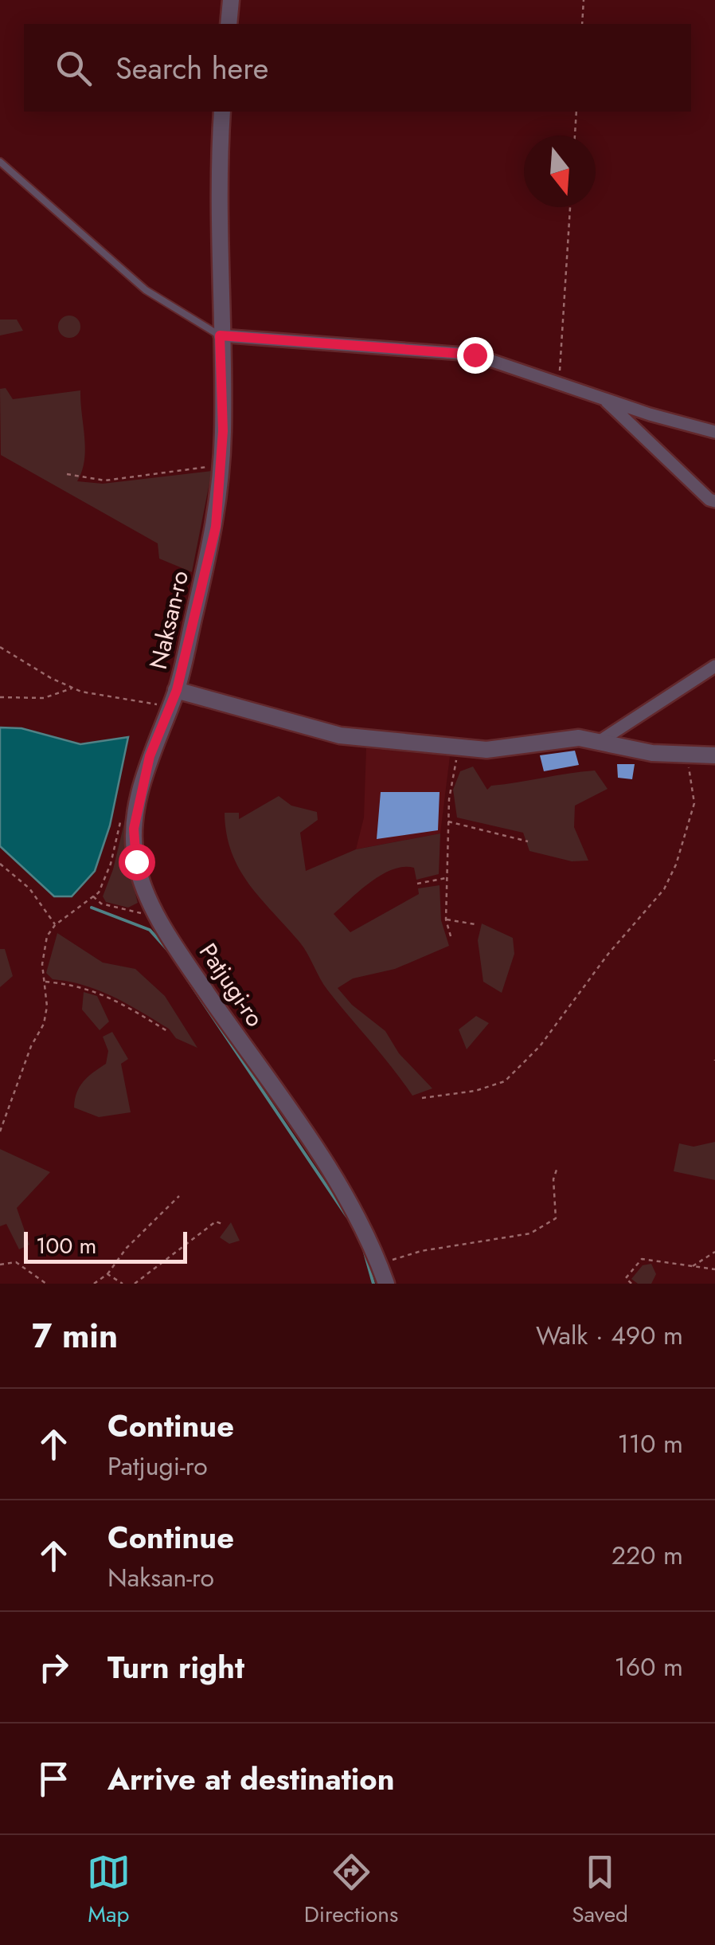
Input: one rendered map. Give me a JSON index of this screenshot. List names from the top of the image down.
{
  "streets": {
    "street": ["Naksan-ro", "Patjugi-ro"]
  },
  "crossings": [
    ["Naksan-ro", "Patjugi-ro"]
  ],
  "scale_bar": "100 m",
  "north": "bottom",
  "page": {
    "search": "Search here",
    "scale": "100 m",
    "heading": ["7 min", "Walk · 490 m"],
    "list": [
      ["Continue", "Patjugi-ro", "110 m"],
      ["Continue", "Naksan-ro", "220 m"],
      ["Turn right", "160 m"],
      "Arrive at destination"
    ],
    "nav": ["Map", "Directions", "Saved"]
  }
}
